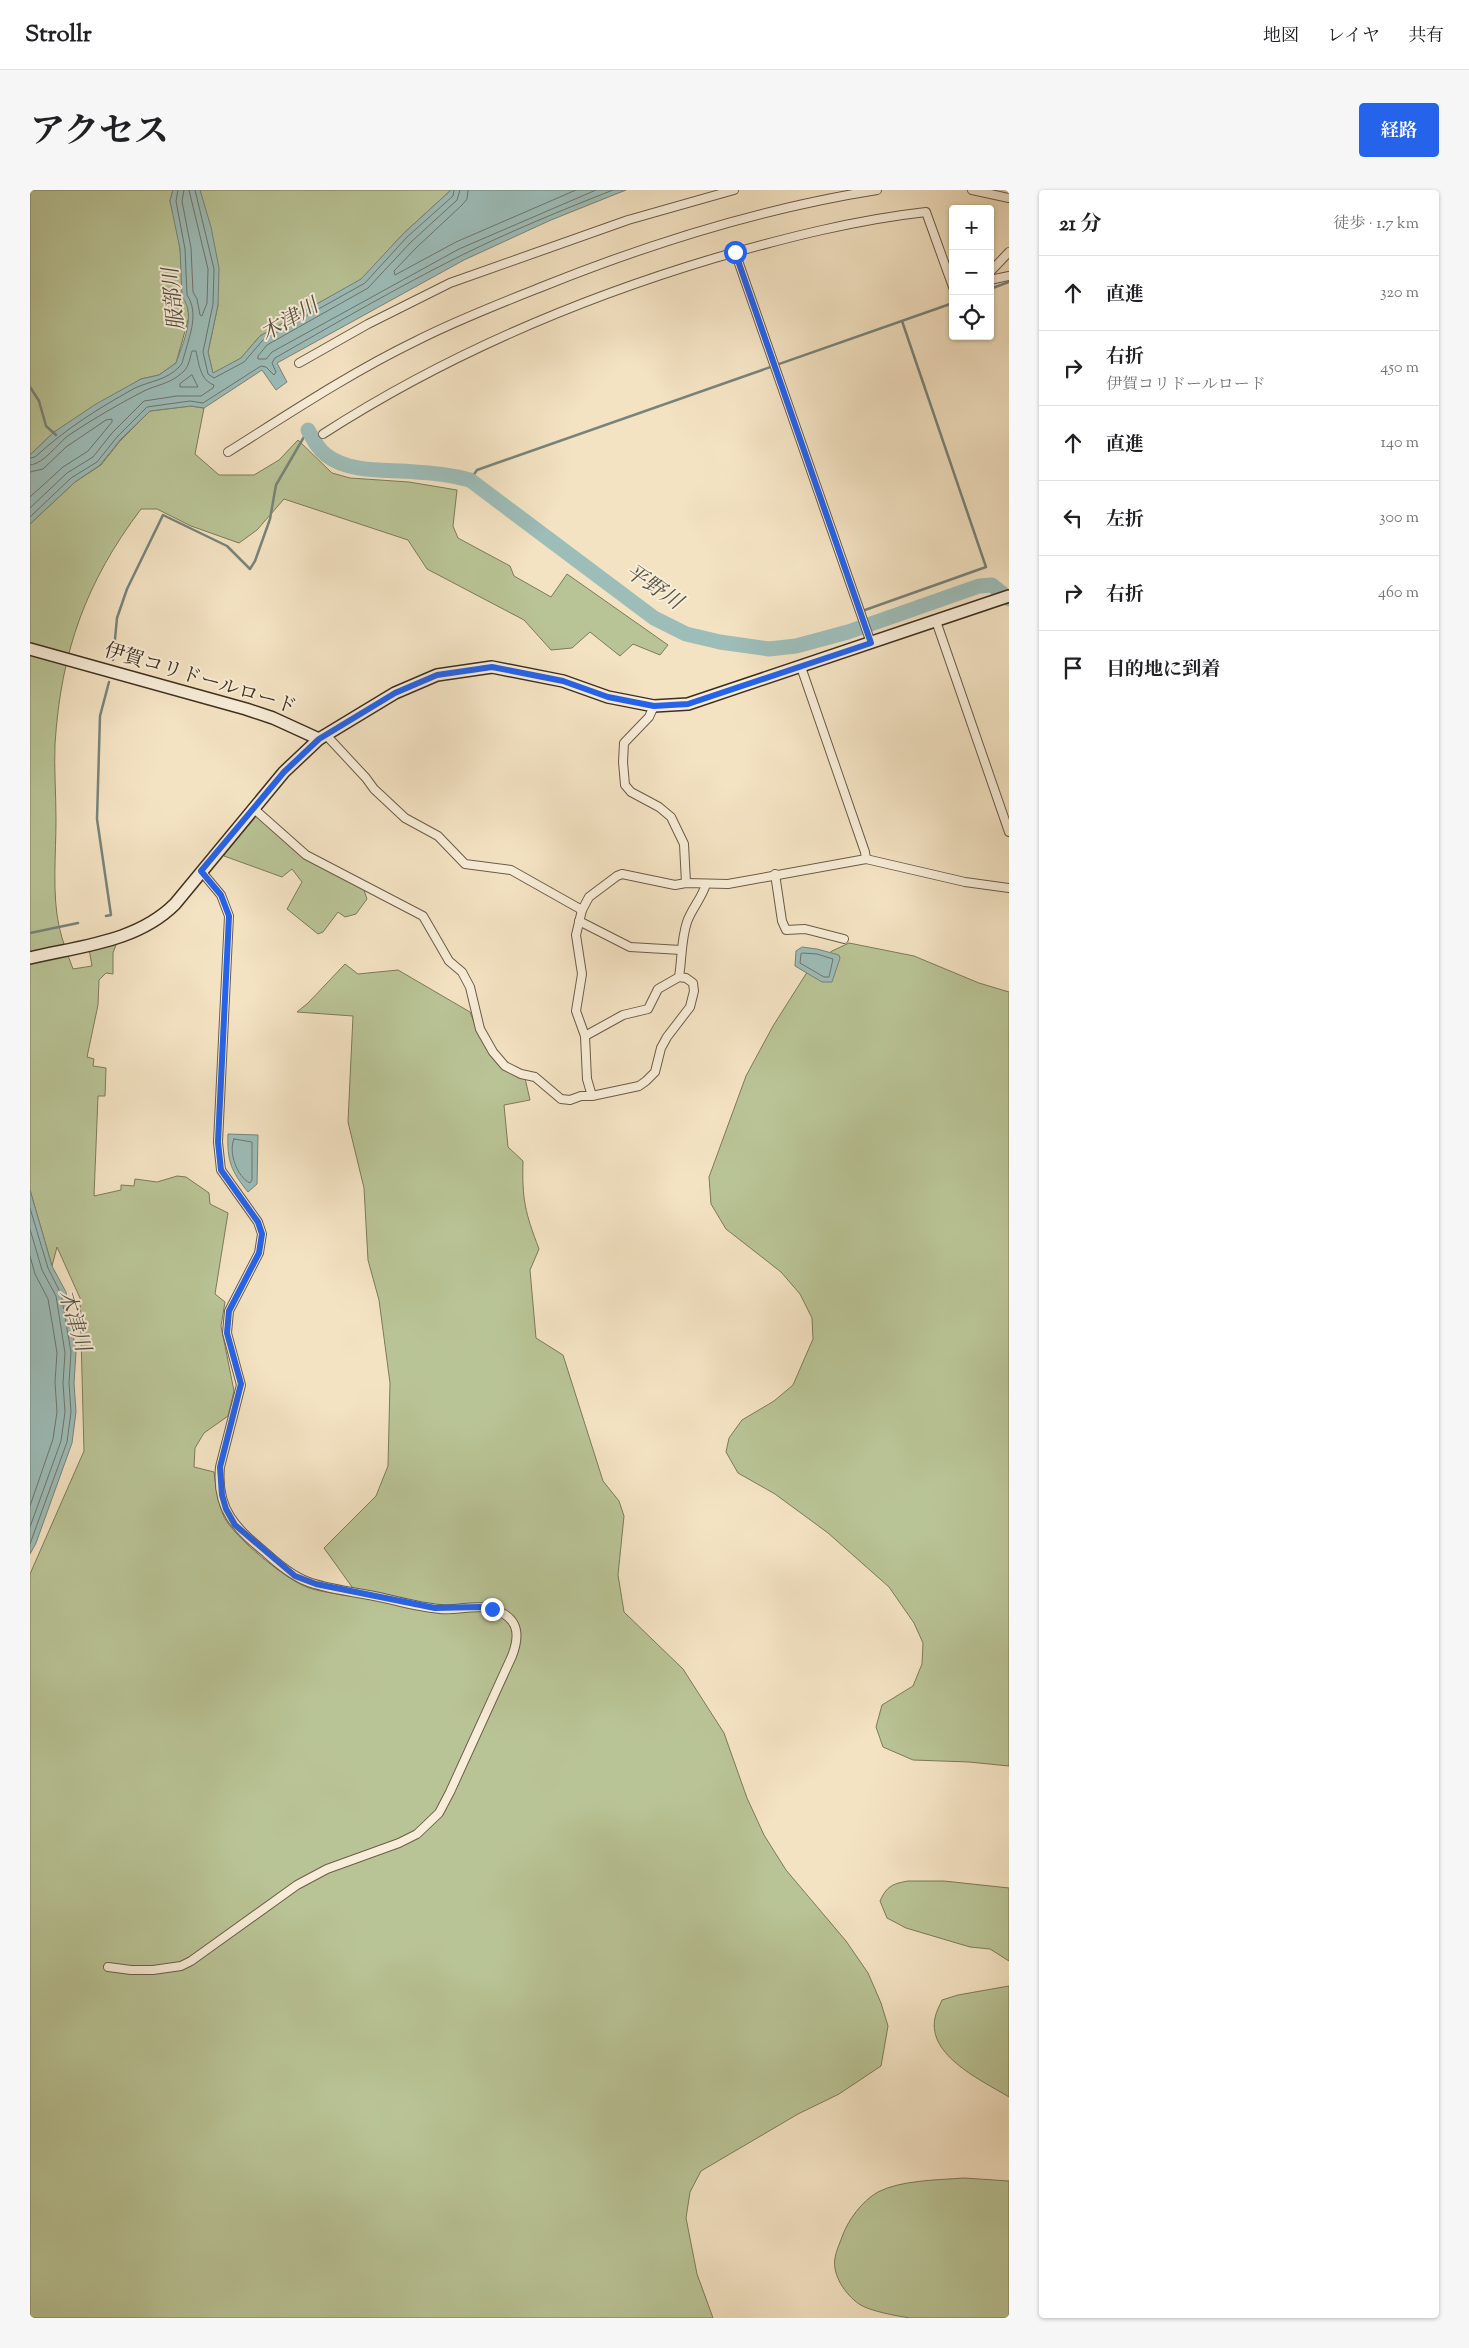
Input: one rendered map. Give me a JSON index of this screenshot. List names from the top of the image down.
{
  "streets": {
    "street": ["伊賀コリドールロード"]
  },
  "water": ["服部川", "木津川", "平野川"],
  "page": {
    "header": "Strollr",
    "nav": ["地図", "レイヤ", "共有"],
    "title": "アクセス",
    "buttons": "経路",
    "heading": ["21 分", "徒歩 · 1.7 km"],
    "map_buttons": ["+", "−"],
    "list": [
      ["直進", "320 m"],
      ["右折", "伊賀コリドールロード", "450 m"],
      ["直進", "140 m"],
      ["左折", "300 m"],
      ["右折", "460 m"],
      "目的地に到着"
    ]
  }
}
